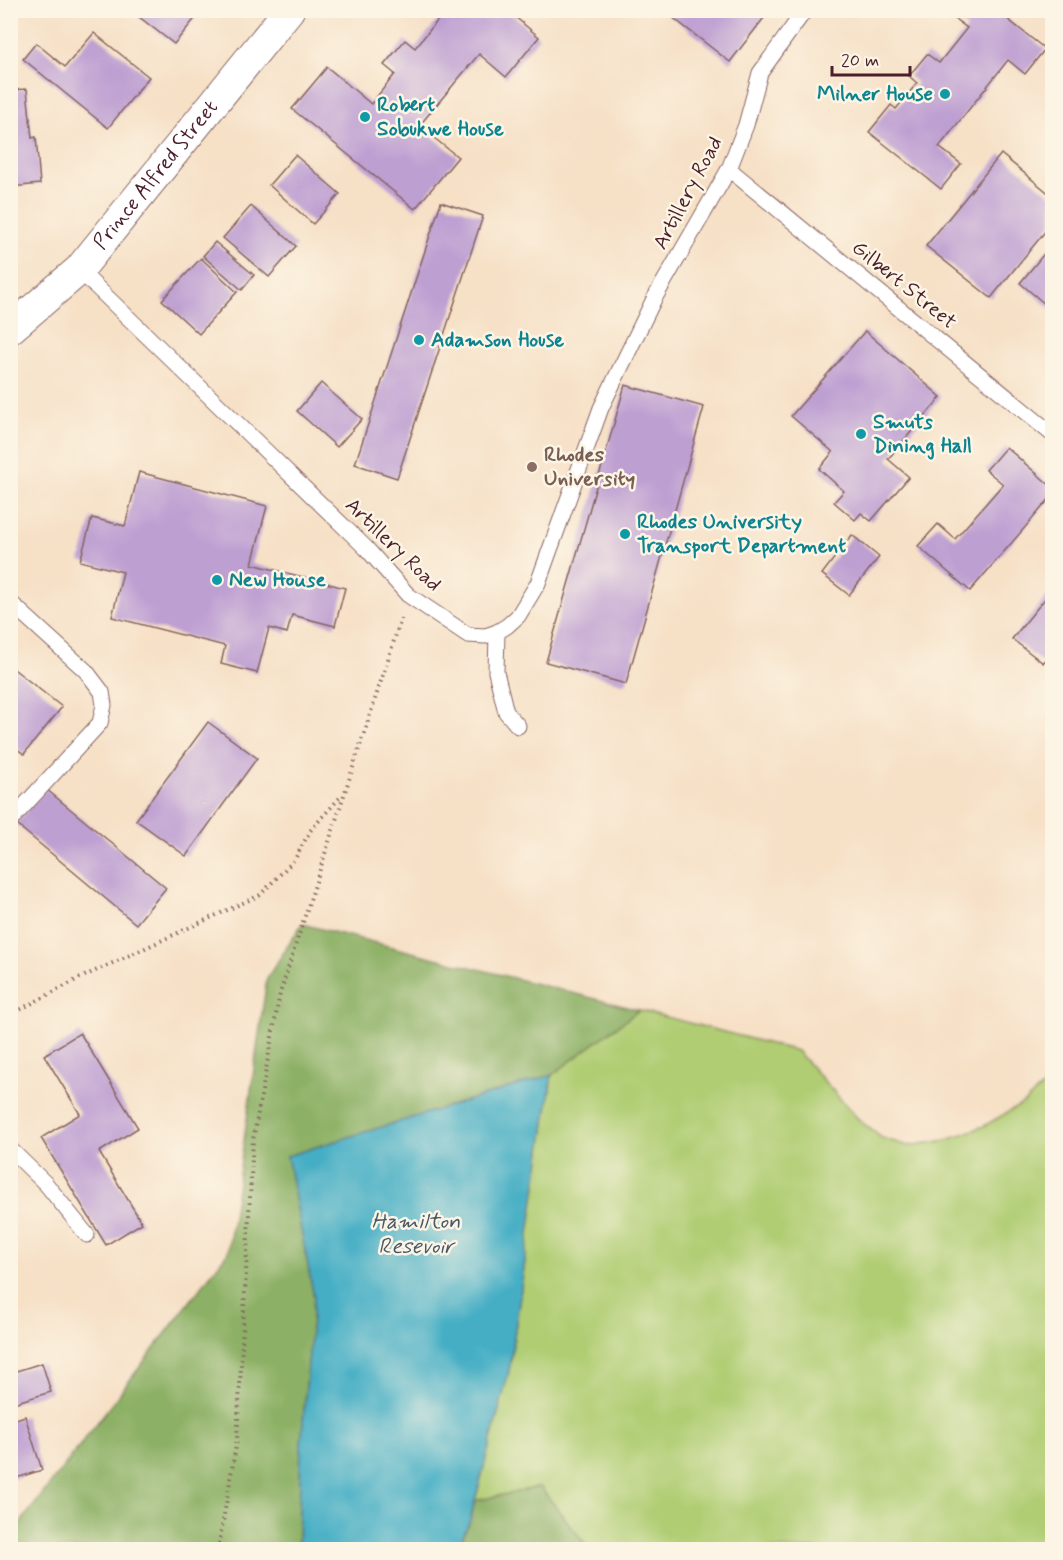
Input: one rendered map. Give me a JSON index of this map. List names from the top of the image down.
{
  "streets": {
    "street": ["Prince Alfred Street"],
    "lane": ["Artillery Road", "Gilbert Street"]
  },
  "crossings": [
    ["Prince Alfred Street", "Artillery Road"],
    ["Artillery Road", "Gilbert Street"]
  ],
  "water": ["Hamilton Resevoir"],
  "places": [
    "Milner House",
    "Robert Sobukwe House",
    "Adamson House",
    "Smuts Dining Hall",
    "Rhodes University",
    "Rhodes University Transport Department",
    "New House"
  ],
  "scale_bar": "20 m"
}
